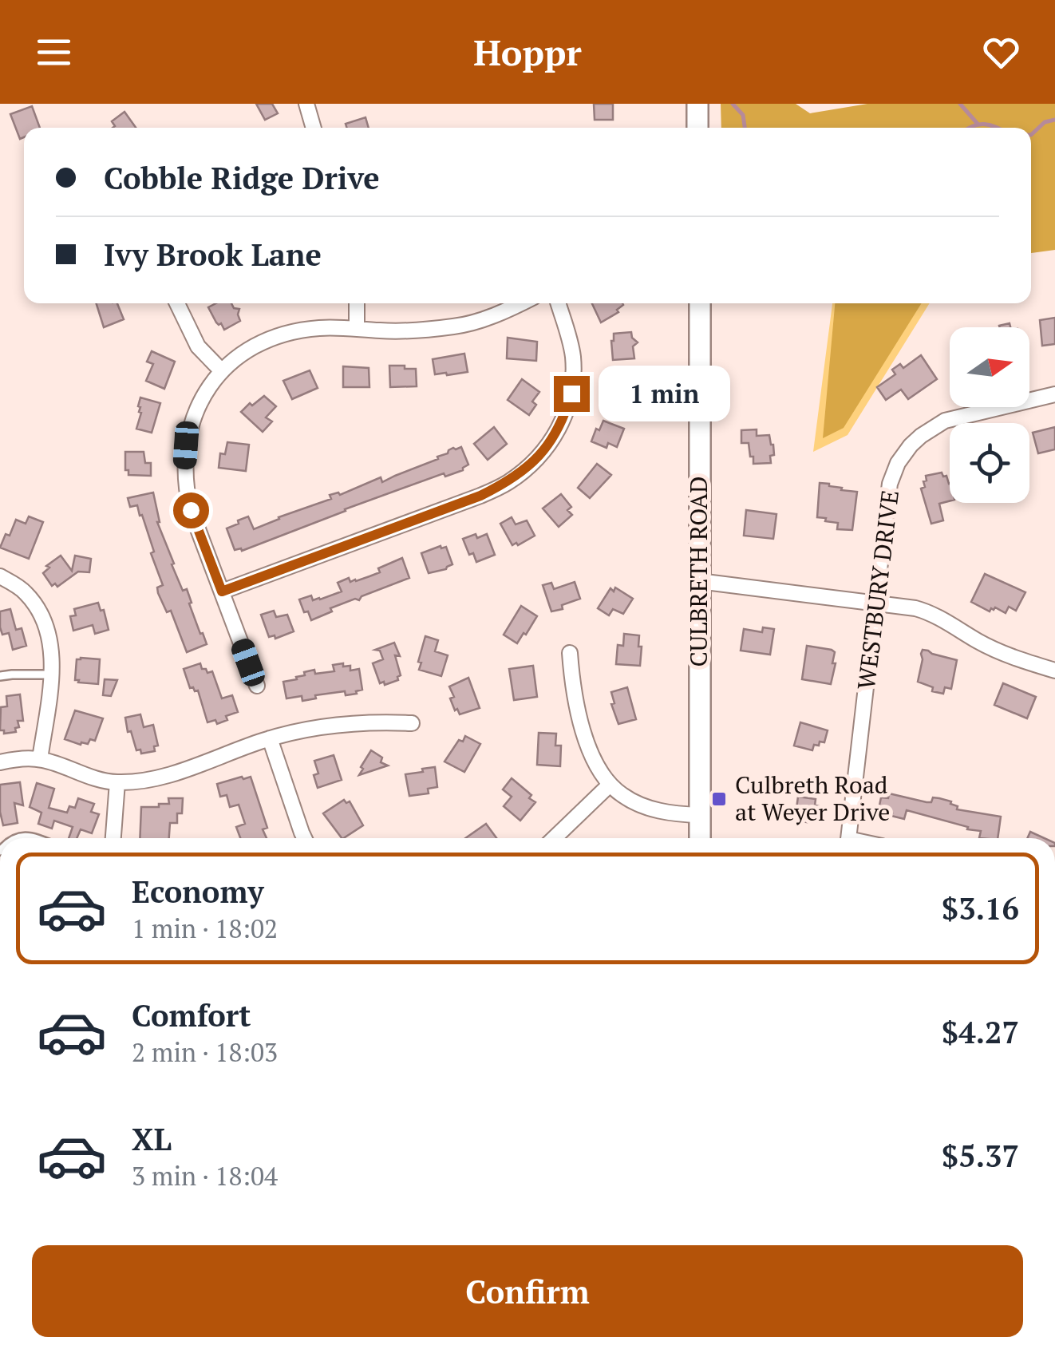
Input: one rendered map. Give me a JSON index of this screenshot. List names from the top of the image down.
{
  "streets": {
    "street": ["CULBRETH ROAD", "WESTBURY DRIVE"]
  },
  "places": {
    "transit": ["Culbreth Road at Weyer Drive"]
  },
  "north": "right",
  "page": {
    "header": "Hoppr",
    "banner": ["Cobble Ridge Drive", "Ivy Brook Lane"],
    "bubble": "1 min",
    "list": [
      {
        "name": "Economy",
        "note": "1 min · 18:02",
        "value": "$3.16"
      },
      {
        "name": "Comfort",
        "note": "2 min · 18:03",
        "value": "$4.27"
      },
      {
        "name": "XL",
        "note": "3 min · 18:04",
        "value": "$5.37"
      }
    ],
    "buttons": "Confirm"
  }
}
